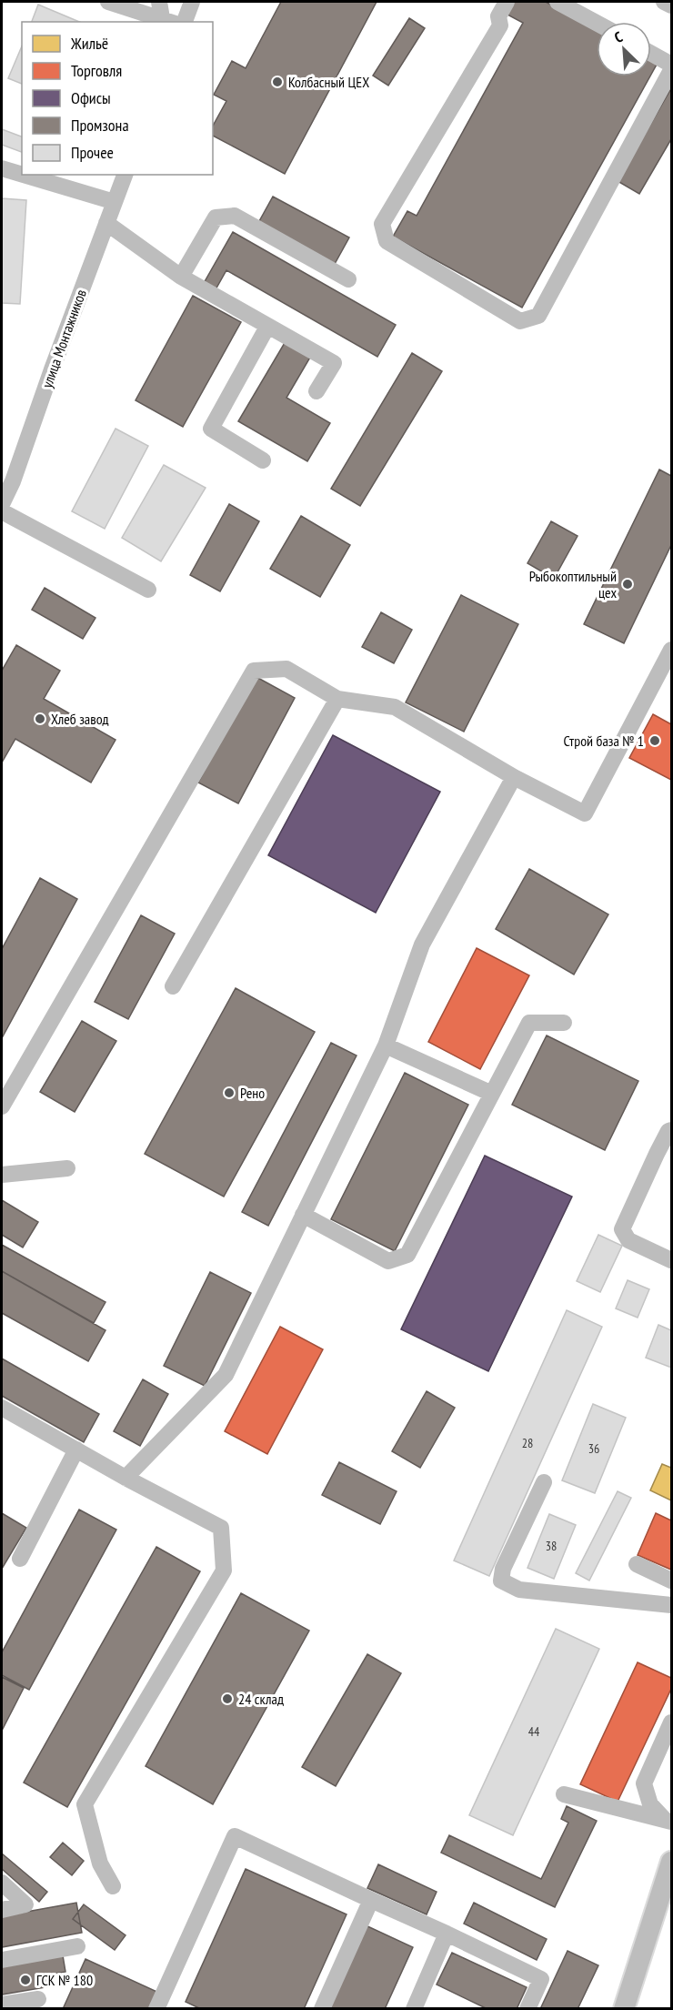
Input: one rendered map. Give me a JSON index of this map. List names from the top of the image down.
{
  "streets": {
    "street": ["улица Монтажников"]
  },
  "places": [
    "Колбасный ЦЕХ",
    "Рыбокоптильный цех",
    "Хлеб завод",
    "Строй база № 1",
    "Рено",
    "24 склад",
    "ГСК № 180"
  ],
  "house_numbers": [
    "28",
    "36",
    "38",
    "44"
  ],
  "legend": [
    "Жильё",
    "Торговля",
    "Офисы",
    "Промзона",
    "Прочее"
  ],
  "north": "top left"
}
